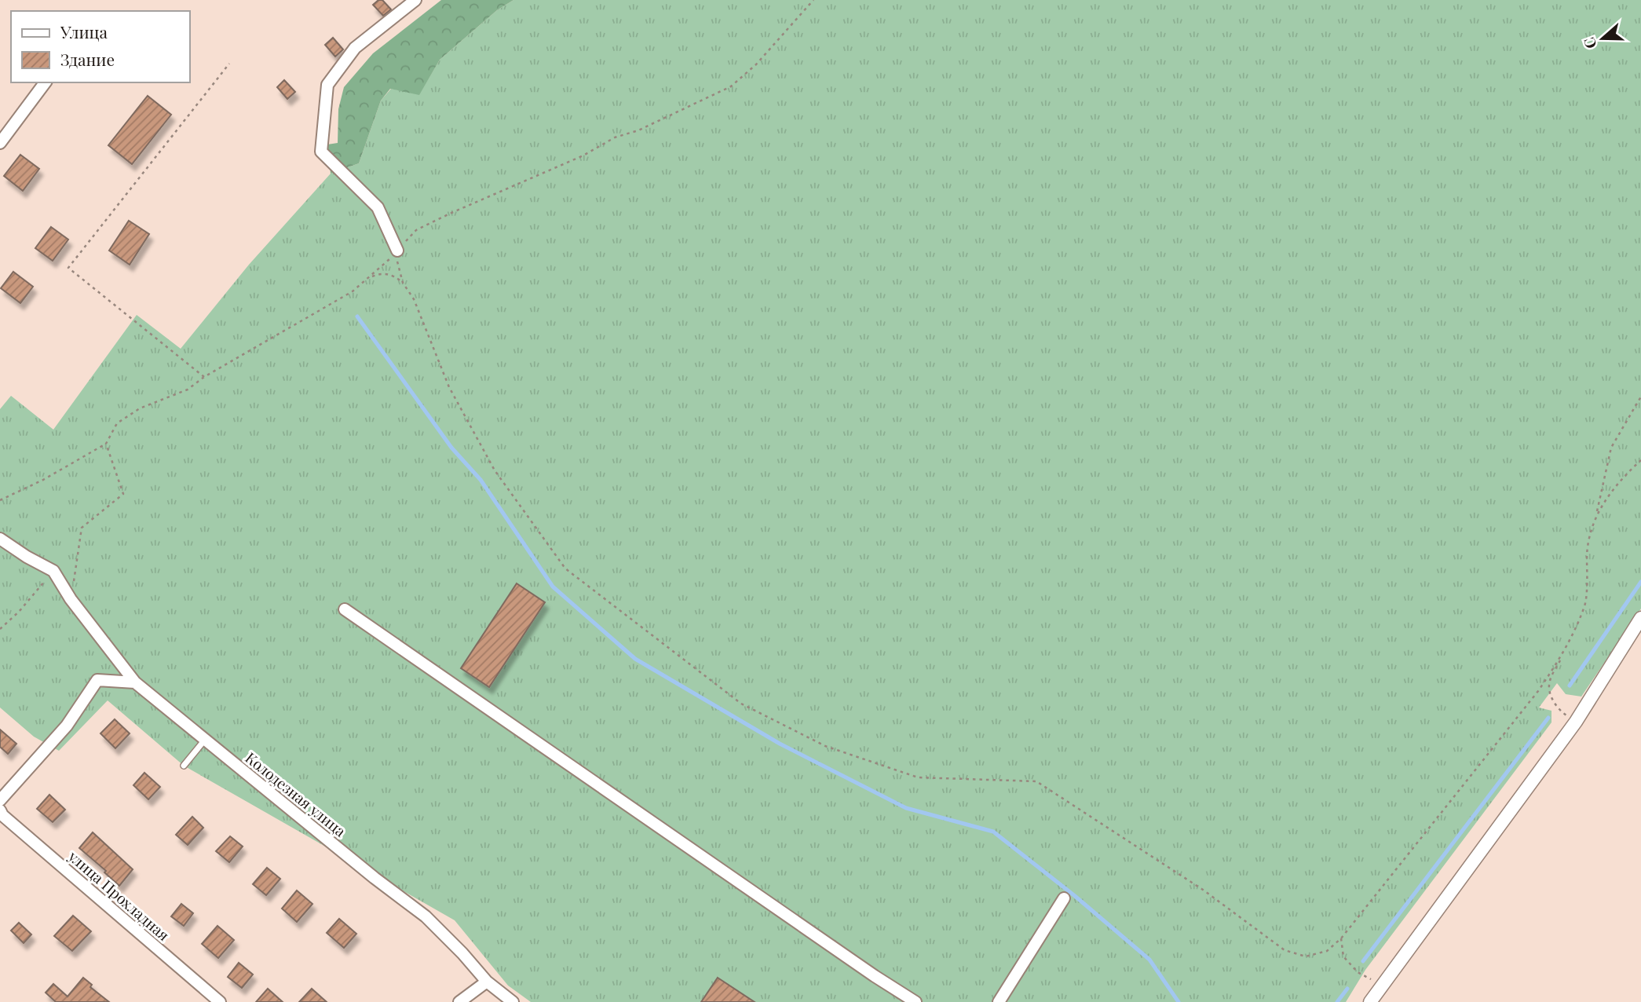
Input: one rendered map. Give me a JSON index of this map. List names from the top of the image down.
{
  "streets": {
    "street": ["Колодезная улица", "улица Прохладная"]
  },
  "legend": ["Улица", "Здание"],
  "north": "left"
}
